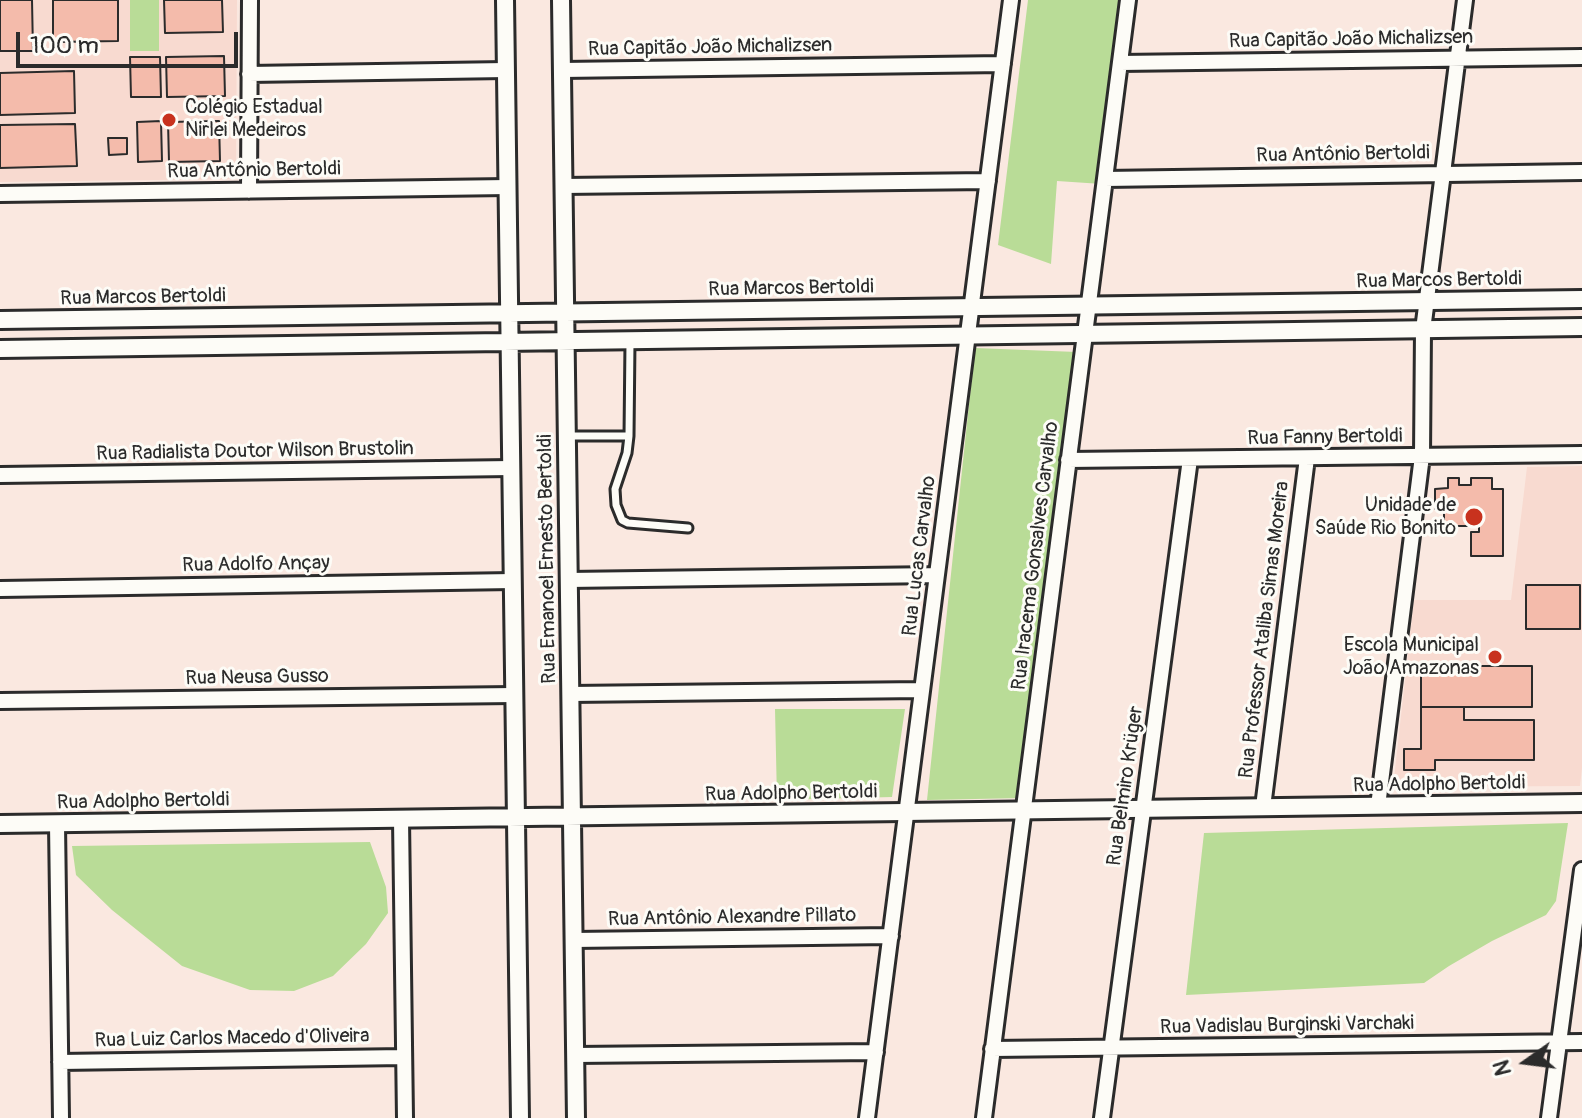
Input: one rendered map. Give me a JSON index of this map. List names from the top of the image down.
{
  "streets": {
    "street": [
      "Rua Capitão João Michalizsen",
      "Rua Antônio Bertoldi",
      "Rua Marcos Bertoldi",
      "Rua Fanny Bertoldi",
      "Rua Radialista Doutor Wilson Brustolin",
      "Rua Lucas Carvalho",
      "Rua Iracema Gonsalves Carvalho",
      "Rua Emanoel Ernesto Bertoldi",
      "Rua Adolfo Ançay",
      "Rua Professor Ataliba Simas Moreira",
      "Rua Neusa Gusso",
      "Rua Adolpho Bertoldi",
      "Rua Belmiro Krüger",
      "Rua Antônio Alexandre Pillato",
      "Rua Vadislau Burginski Varchaki",
      "Rua Luiz Carlos Macedo d'Oliveira"
    ]
  },
  "crossings": [
    ["Rua Capitão João Michalizsen", "Rua Lucas Carvalho"],
    ["Rua Capitão João Michalizsen", "Rua Iracema Gonsalves Carvalho"],
    ["Rua Capitão João Michalizsen", "Rua Emanoel Ernesto Bertoldi"],
    ["Rua Antônio Bertoldi", "Rua Iracema Gonsalves Carvalho"],
    ["Rua Antônio Bertoldi", "Rua Emanoel Ernesto Bertoldi"],
    ["Rua Marcos Bertoldi", "Rua Lucas Carvalho"],
    ["Rua Marcos Bertoldi", "Rua Iracema Gonsalves Carvalho"],
    ["Rua Marcos Bertoldi", "Rua Emanoel Ernesto Bertoldi"],
    ["Rua Fanny Bertoldi", "Rua Iracema Gonsalves Carvalho"],
    ["Rua Fanny Bertoldi", "Rua Professor Ataliba Simas Moreira"],
    ["Rua Fanny Bertoldi", "Rua Belmiro Krüger"],
    ["Rua Radialista Doutor Wilson Brustolin", "Rua Emanoel Ernesto Bertoldi"],
    ["Rua Lucas Carvalho", "Rua Adolpho Bertoldi"],
    ["Rua Lucas Carvalho", "Rua Antônio Alexandre Pillato"],
    ["Rua Iracema Gonsalves Carvalho", "Rua Adolpho Bertoldi"],
    ["Rua Iracema Gonsalves Carvalho", "Rua Vadislau Burginski Varchaki"],
    ["Rua Emanoel Ernesto Bertoldi", "Rua Adolfo Ançay"],
    ["Rua Emanoel Ernesto Bertoldi", "Rua Neusa Gusso"],
    ["Rua Emanoel Ernesto Bertoldi", "Rua Adolpho Bertoldi"],
    ["Rua Emanoel Ernesto Bertoldi", "Rua Antônio Alexandre Pillato"],
    ["Rua Professor Ataliba Simas Moreira", "Rua Adolpho Bertoldi"],
    ["Rua Adolpho Bertoldi", "Rua Belmiro Krüger"],
    ["Rua Belmiro Krüger", "Rua Vadislau Burginski Varchaki"]
  ],
  "places": ["Colégio Estadual Nirlei Medeiros", "Unidade de Saúde Rio Bonito", "Escola Municipal João Amazonas"],
  "scale_bar": "100 m",
  "north": "left"
}
